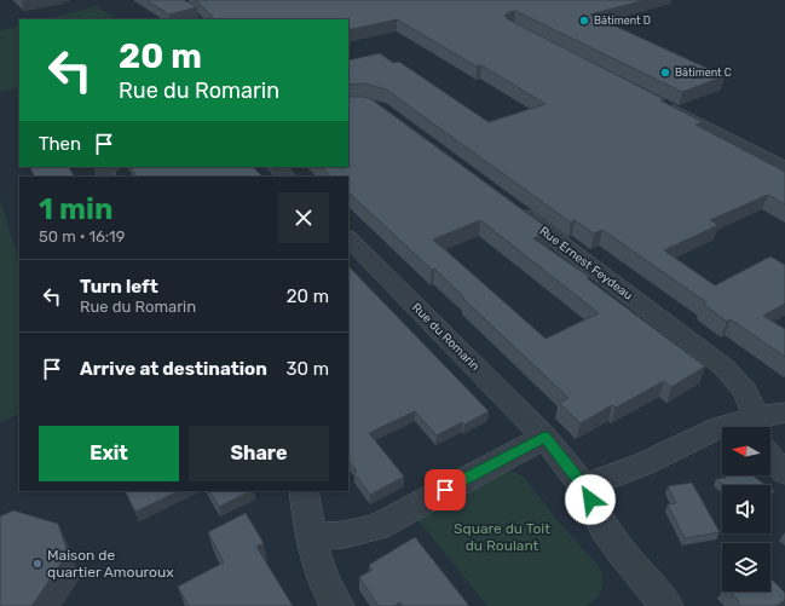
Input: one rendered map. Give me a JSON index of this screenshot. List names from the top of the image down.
{
  "streets": {
    "street": ["Rue Ernest Feydeau", "Rue du Romarin"]
  },
  "parks": ["Square du Toit du Roulant"],
  "places": ["Bâtiment D", "Bâtiment C", "Maison de quartier Amouroux"],
  "north": "left",
  "page": {
    "turn": ["20 m", "Rue du Romarin"],
    "then": "Then",
    "heading": ["1 min", "50 m · 16:19"],
    "list": [
      {
        "name": "Turn left",
        "note": "Rue du Romarin",
        "value": "20 m"
      },
      {
        "name": "Arrive at destination",
        "value": "30 m"
      }
    ],
    "buttons": ["Exit", "Share"]
  }
}
